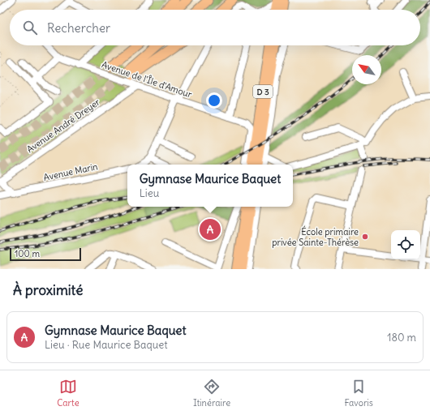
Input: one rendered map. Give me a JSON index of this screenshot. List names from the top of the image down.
{
  "streets": {
    "main road": ["D 3"],
    "street": ["Avenue de l'Île d'Amour", "Avenue André Dreyer", "Avenue Marin"]
  },
  "crossings": [
    ["Avenue de l'Île d'Amour", "Avenue André Dreyer"]
  ],
  "places": ["École primaire privée Sainte-Thérèse"],
  "scale_bar": "100 m",
  "north": "top left",
  "page": {
    "search": "Rechercher",
    "popup": ["Gymnase Maurice Baquet", "Lieu"],
    "pins": "A",
    "scale": "100 m",
    "heading": "À proximité",
    "list": [
      {
        "mark": "A",
        "name": "Gymnase Maurice Baquet",
        "note": "Lieu · Rue Maurice Baquet",
        "value": "180 m"
      }
    ],
    "nav": ["Carte", "Itinéraire", "Favoris"]
  }
}
